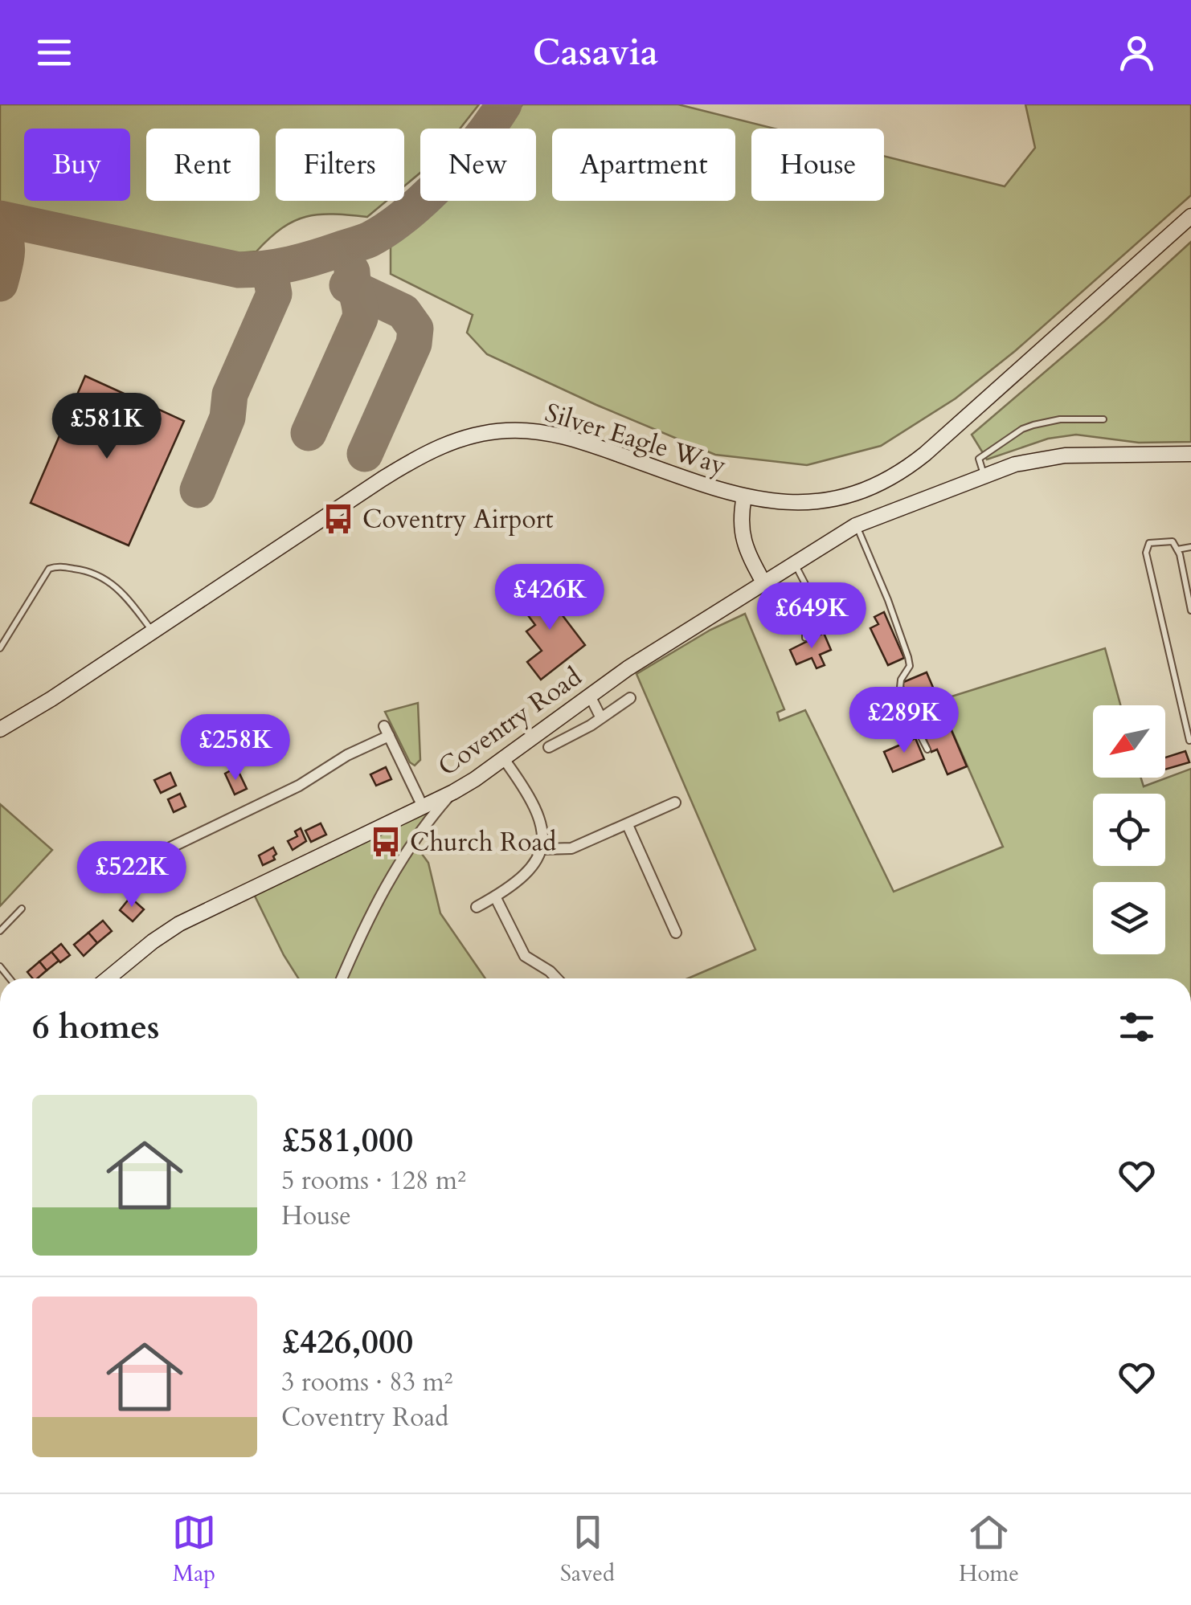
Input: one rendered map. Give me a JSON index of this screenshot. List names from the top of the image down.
{
  "streets": {
    "street": ["Silver Eagle Way", "Coventry Road"]
  },
  "places": {
    "bus stop": ["Coventry Airport", "Church Road"]
  },
  "north": "bottom left",
  "page": {
    "header": "Casavia",
    "chip": [
      "Buy",
      "Rent",
      "Filters",
      "New",
      "Apartment",
      "House"
    ],
    "price": [
      "£581K",
      "£426K",
      "£649K",
      "£289K",
      "£258K",
      "£522K"
    ],
    "heading": "6 homes",
    "list": [
      {
        "name": "£581,000",
        "note": "5 rooms · 128 m² · House"
      },
      {
        "name": "£426,000",
        "note": "3 rooms · 83 m² · Coventry Road"
      }
    ],
    "tabs": ["Map", "Saved", "Home"]
  }
}
